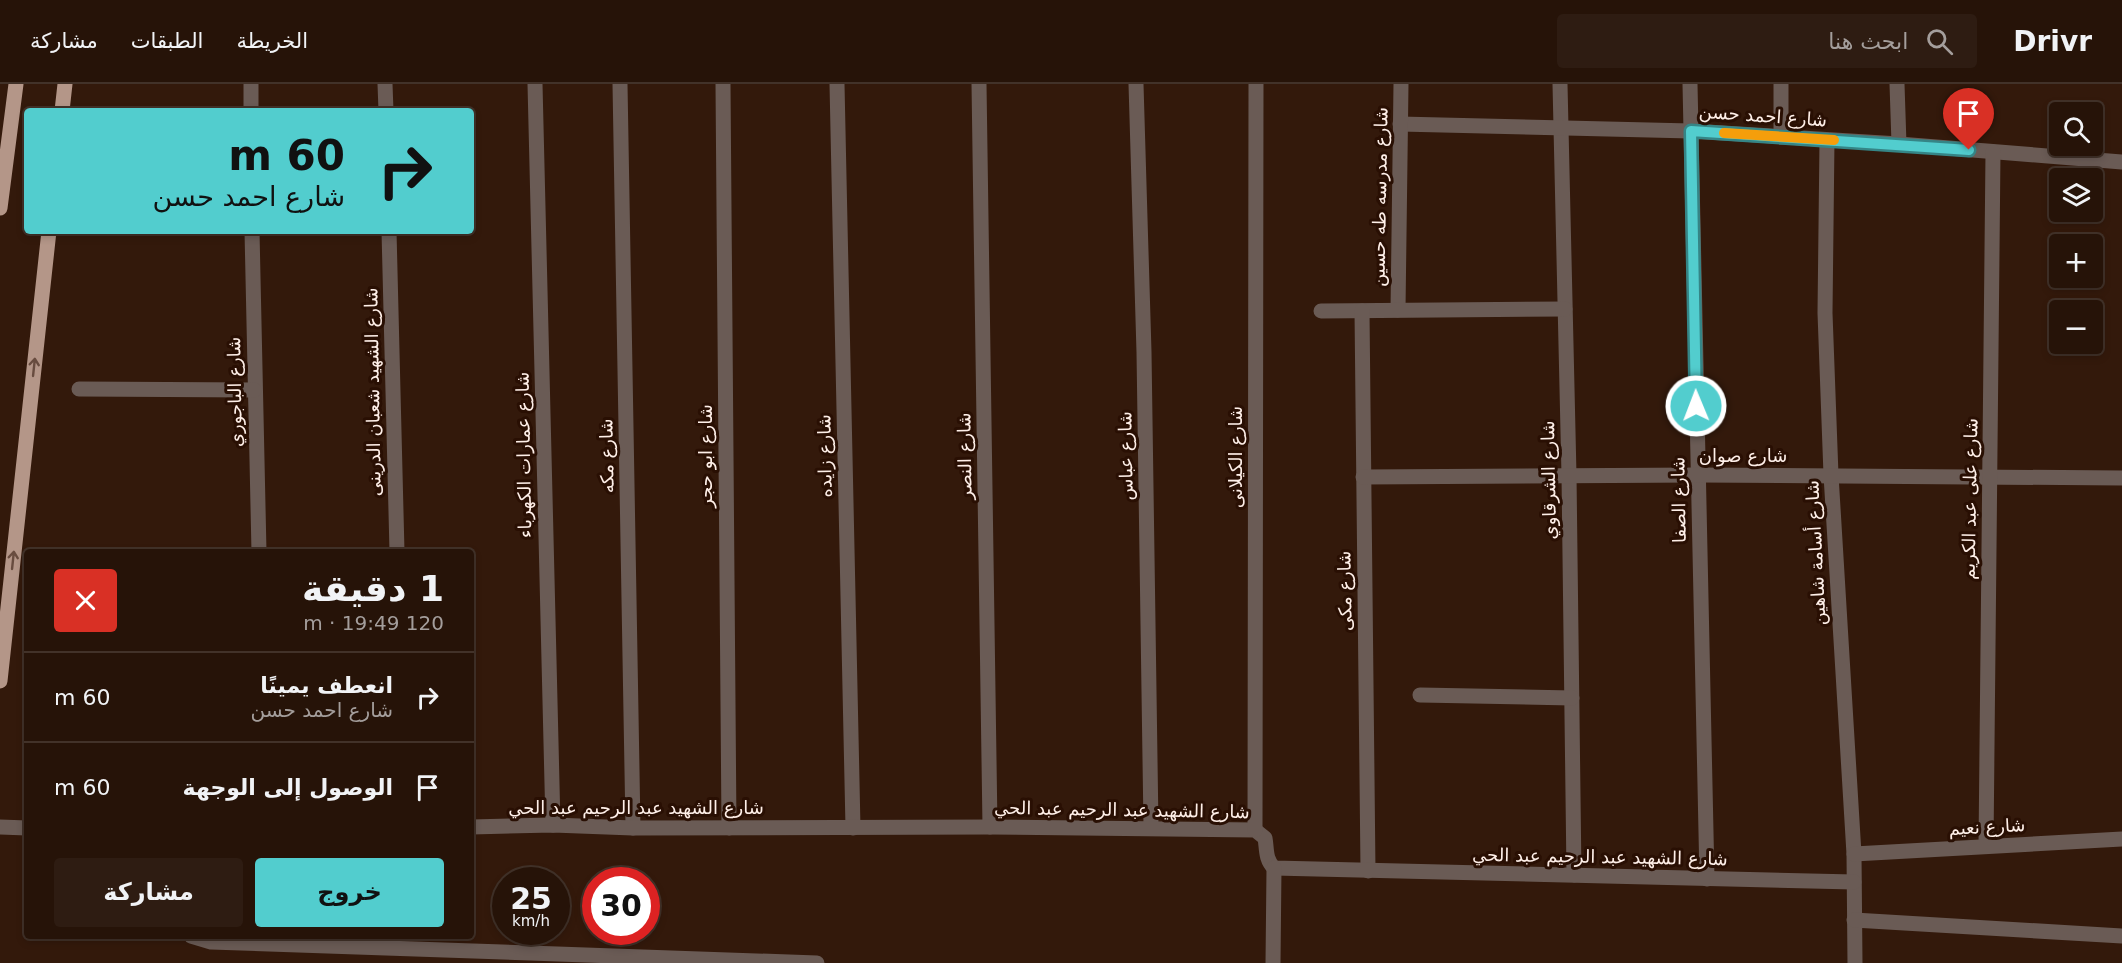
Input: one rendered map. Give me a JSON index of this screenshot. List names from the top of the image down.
{
  "streets": {
    "street": [
      "شارع احمد حسن",
      "شارع مدرسه طه حسين",
      "شارع الباجوري",
      "شارع الشهيد شعبان الدرينى",
      "شارع عمارات الكهرباء",
      "شارع مكه",
      "شارع ابو حجر",
      "شارع زايده",
      "شارع النصر",
      "شارع عباس",
      "شارع صوان",
      "شارع الكيلانى",
      "شارع الشرقاوي",
      "شارع على عبد الكريم",
      "شارع الصفا",
      "شارع أسامة شاهين",
      "شارع مكى",
      "شارع الشهيد عبد الرحيم عبد الحي",
      "شارع نعيم"
    ]
  },
  "crossings": [
    ["شارع احمد حسن", "شارع مدرسه طه حسين"],
    ["شارع احمد حسن", "شارع الشرقاوي"],
    ["شارع احمد حسن", "شارع على عبد الكريم"],
    ["شارع احمد حسن", "شارع الصفا"],
    ["شارع احمد حسن", "شارع أسامة شاهين"],
    ["شارع عمارات الكهرباء", "شارع الشهيد عبد الرحيم عبد الحي"],
    ["شارع مكه", "شارع الشهيد عبد الرحيم عبد الحي"],
    ["شارع ابو حجر", "شارع الشهيد عبد الرحيم عبد الحي"],
    ["شارع زايده", "شارع الشهيد عبد الرحيم عبد الحي"],
    ["شارع النصر", "شارع الشهيد عبد الرحيم عبد الحي"],
    ["شارع عباس", "شارع الشهيد عبد الرحيم عبد الحي"],
    ["شارع صوان", "شارع الشرقاوي"],
    ["شارع صوان", "شارع على عبد الكريم"],
    ["شارع صوان", "شارع الصفا"],
    ["شارع صوان", "شارع أسامة شاهين"],
    ["شارع صوان", "شارع مكى"],
    ["شارع الكيلانى", "شارع الشهيد عبد الرحيم عبد الحي"],
    ["شارع الشرقاوي", "شارع الشهيد عبد الرحيم عبد الحي"],
    ["شارع على عبد الكريم", "شارع نعيم"],
    ["شارع الصفا", "شارع الشهيد عبد الرحيم عبد الحي"],
    ["شارع أسامة شاهين", "شارع الشهيد عبد الرحيم عبد الحي"],
    ["شارع أسامة شاهين", "شارع نعيم"],
    ["شارع مكى", "شارع الشهيد عبد الرحيم عبد الحي"]
  ],
  "page": {
    "header": "Drivr",
    "search": "ابحث هنا",
    "nav": ["الخريطة", "الطبقات", "مشاركة"],
    "map_buttons": ["+", "−"],
    "turn": ["60 m", "شارع احمد حسن"],
    "heading": ["1 دقيقة", "120 m · 19:49"],
    "list": [
      {
        "name": "انعطف يمينًا",
        "note": "شارع احمد حسن",
        "value": "60 m"
      },
      {
        "name": "الوصول إلى الوجهة",
        "value": "60 m"
      }
    ],
    "buttons": ["خروج", "مشاركة"],
    "speed": "25 km/h",
    "limit": "30"
  }
}
